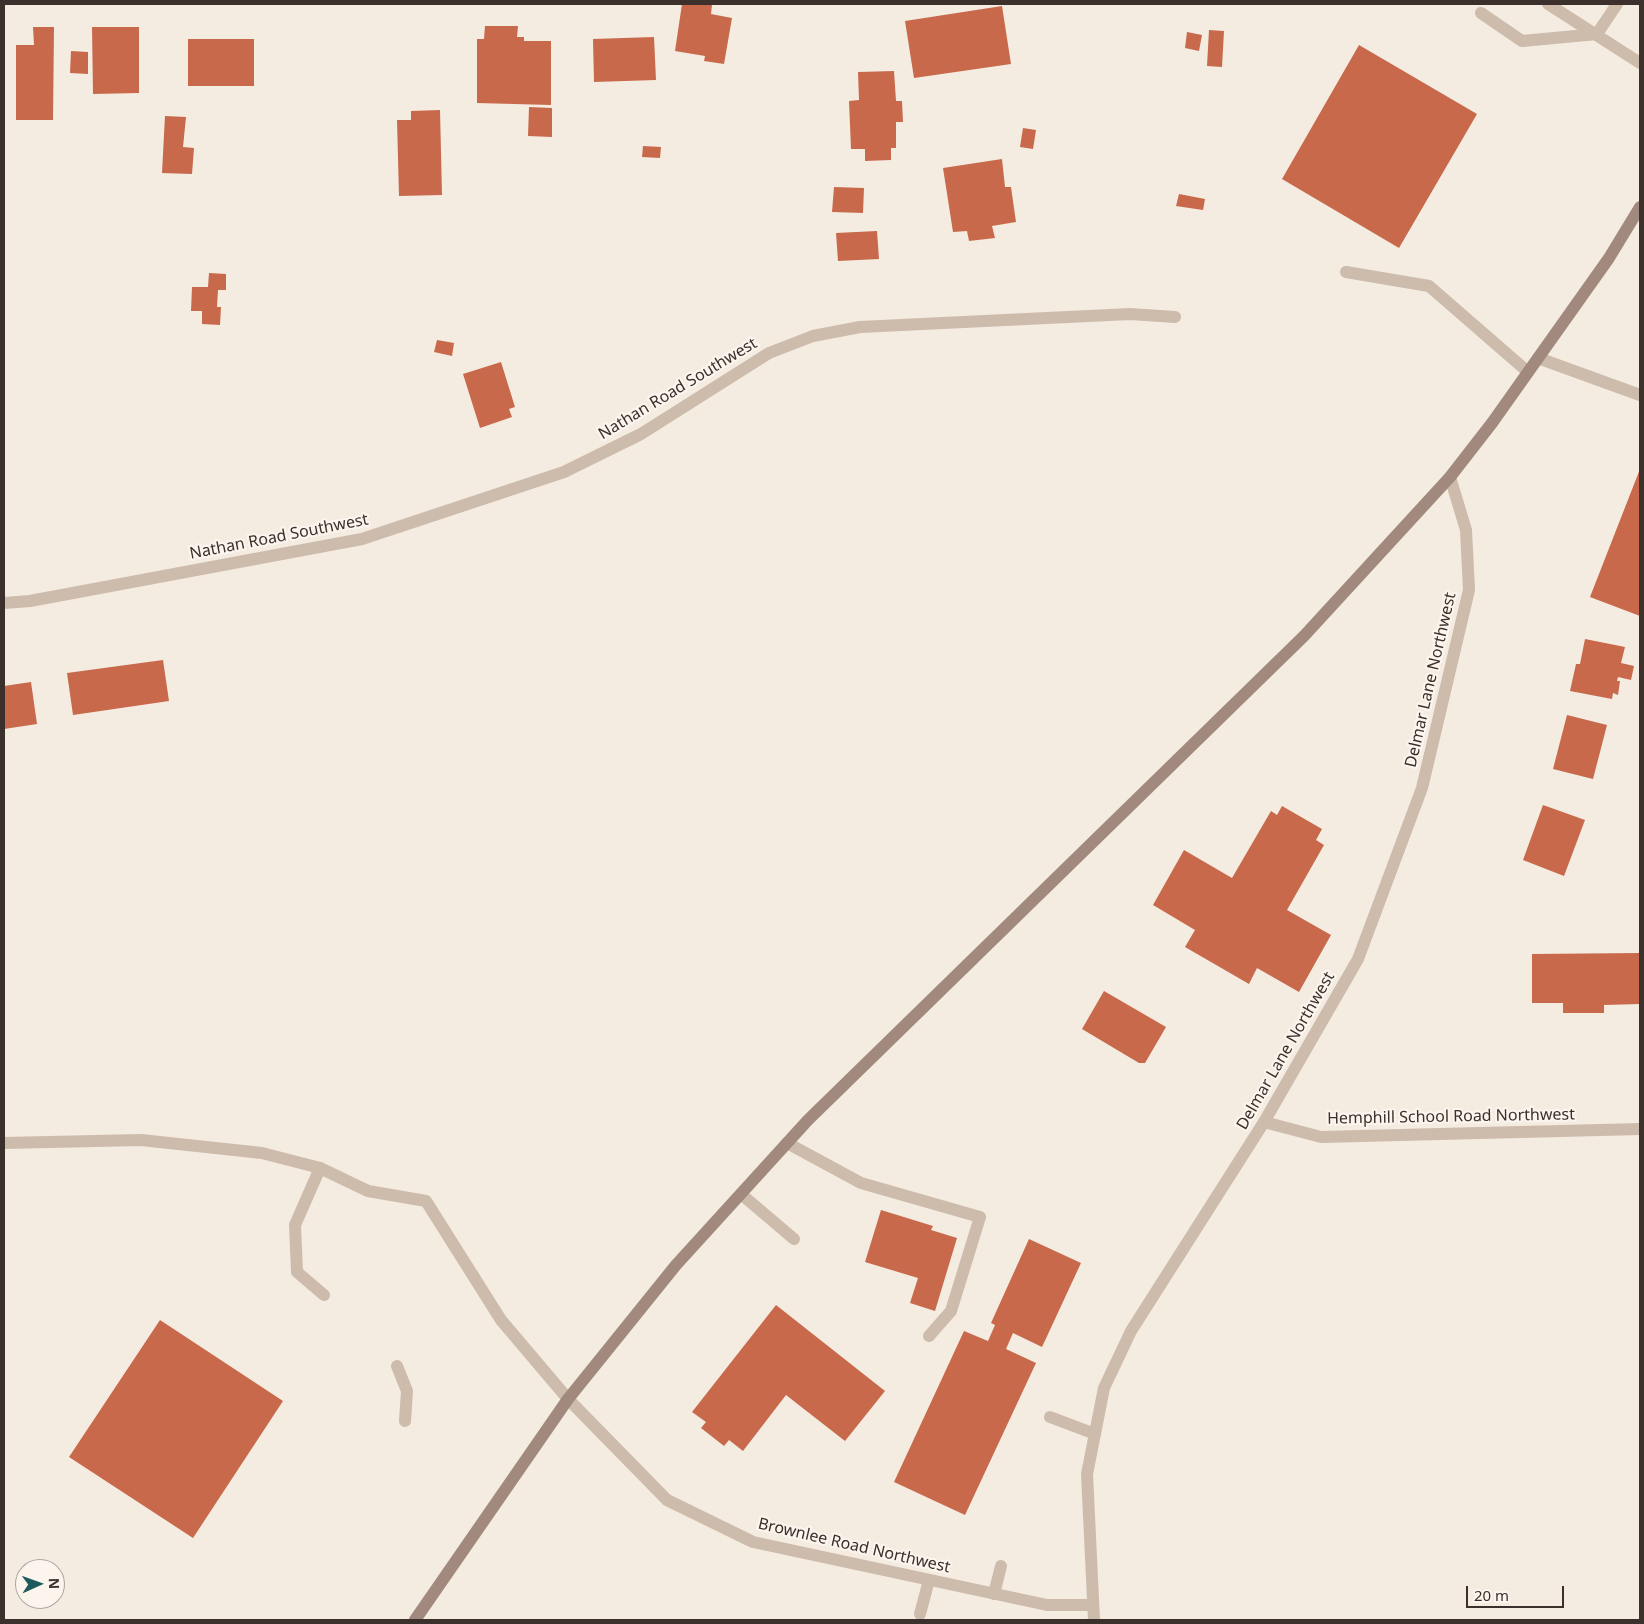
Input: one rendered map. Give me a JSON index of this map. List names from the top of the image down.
{
  "streets": {
    "street": [
      "Nathan Road Southwest",
      "Delmar Lane Northwest",
      "Hemphill School Road Northwest",
      "Brownlee Road Northwest"
    ]
  },
  "crossings": [
    ["Delmar Lane Northwest", "Hemphill School Road Northwest"],
    ["Delmar Lane Northwest", "Brownlee Road Northwest"]
  ],
  "scale_bar": "20 m",
  "north": "right"
}
